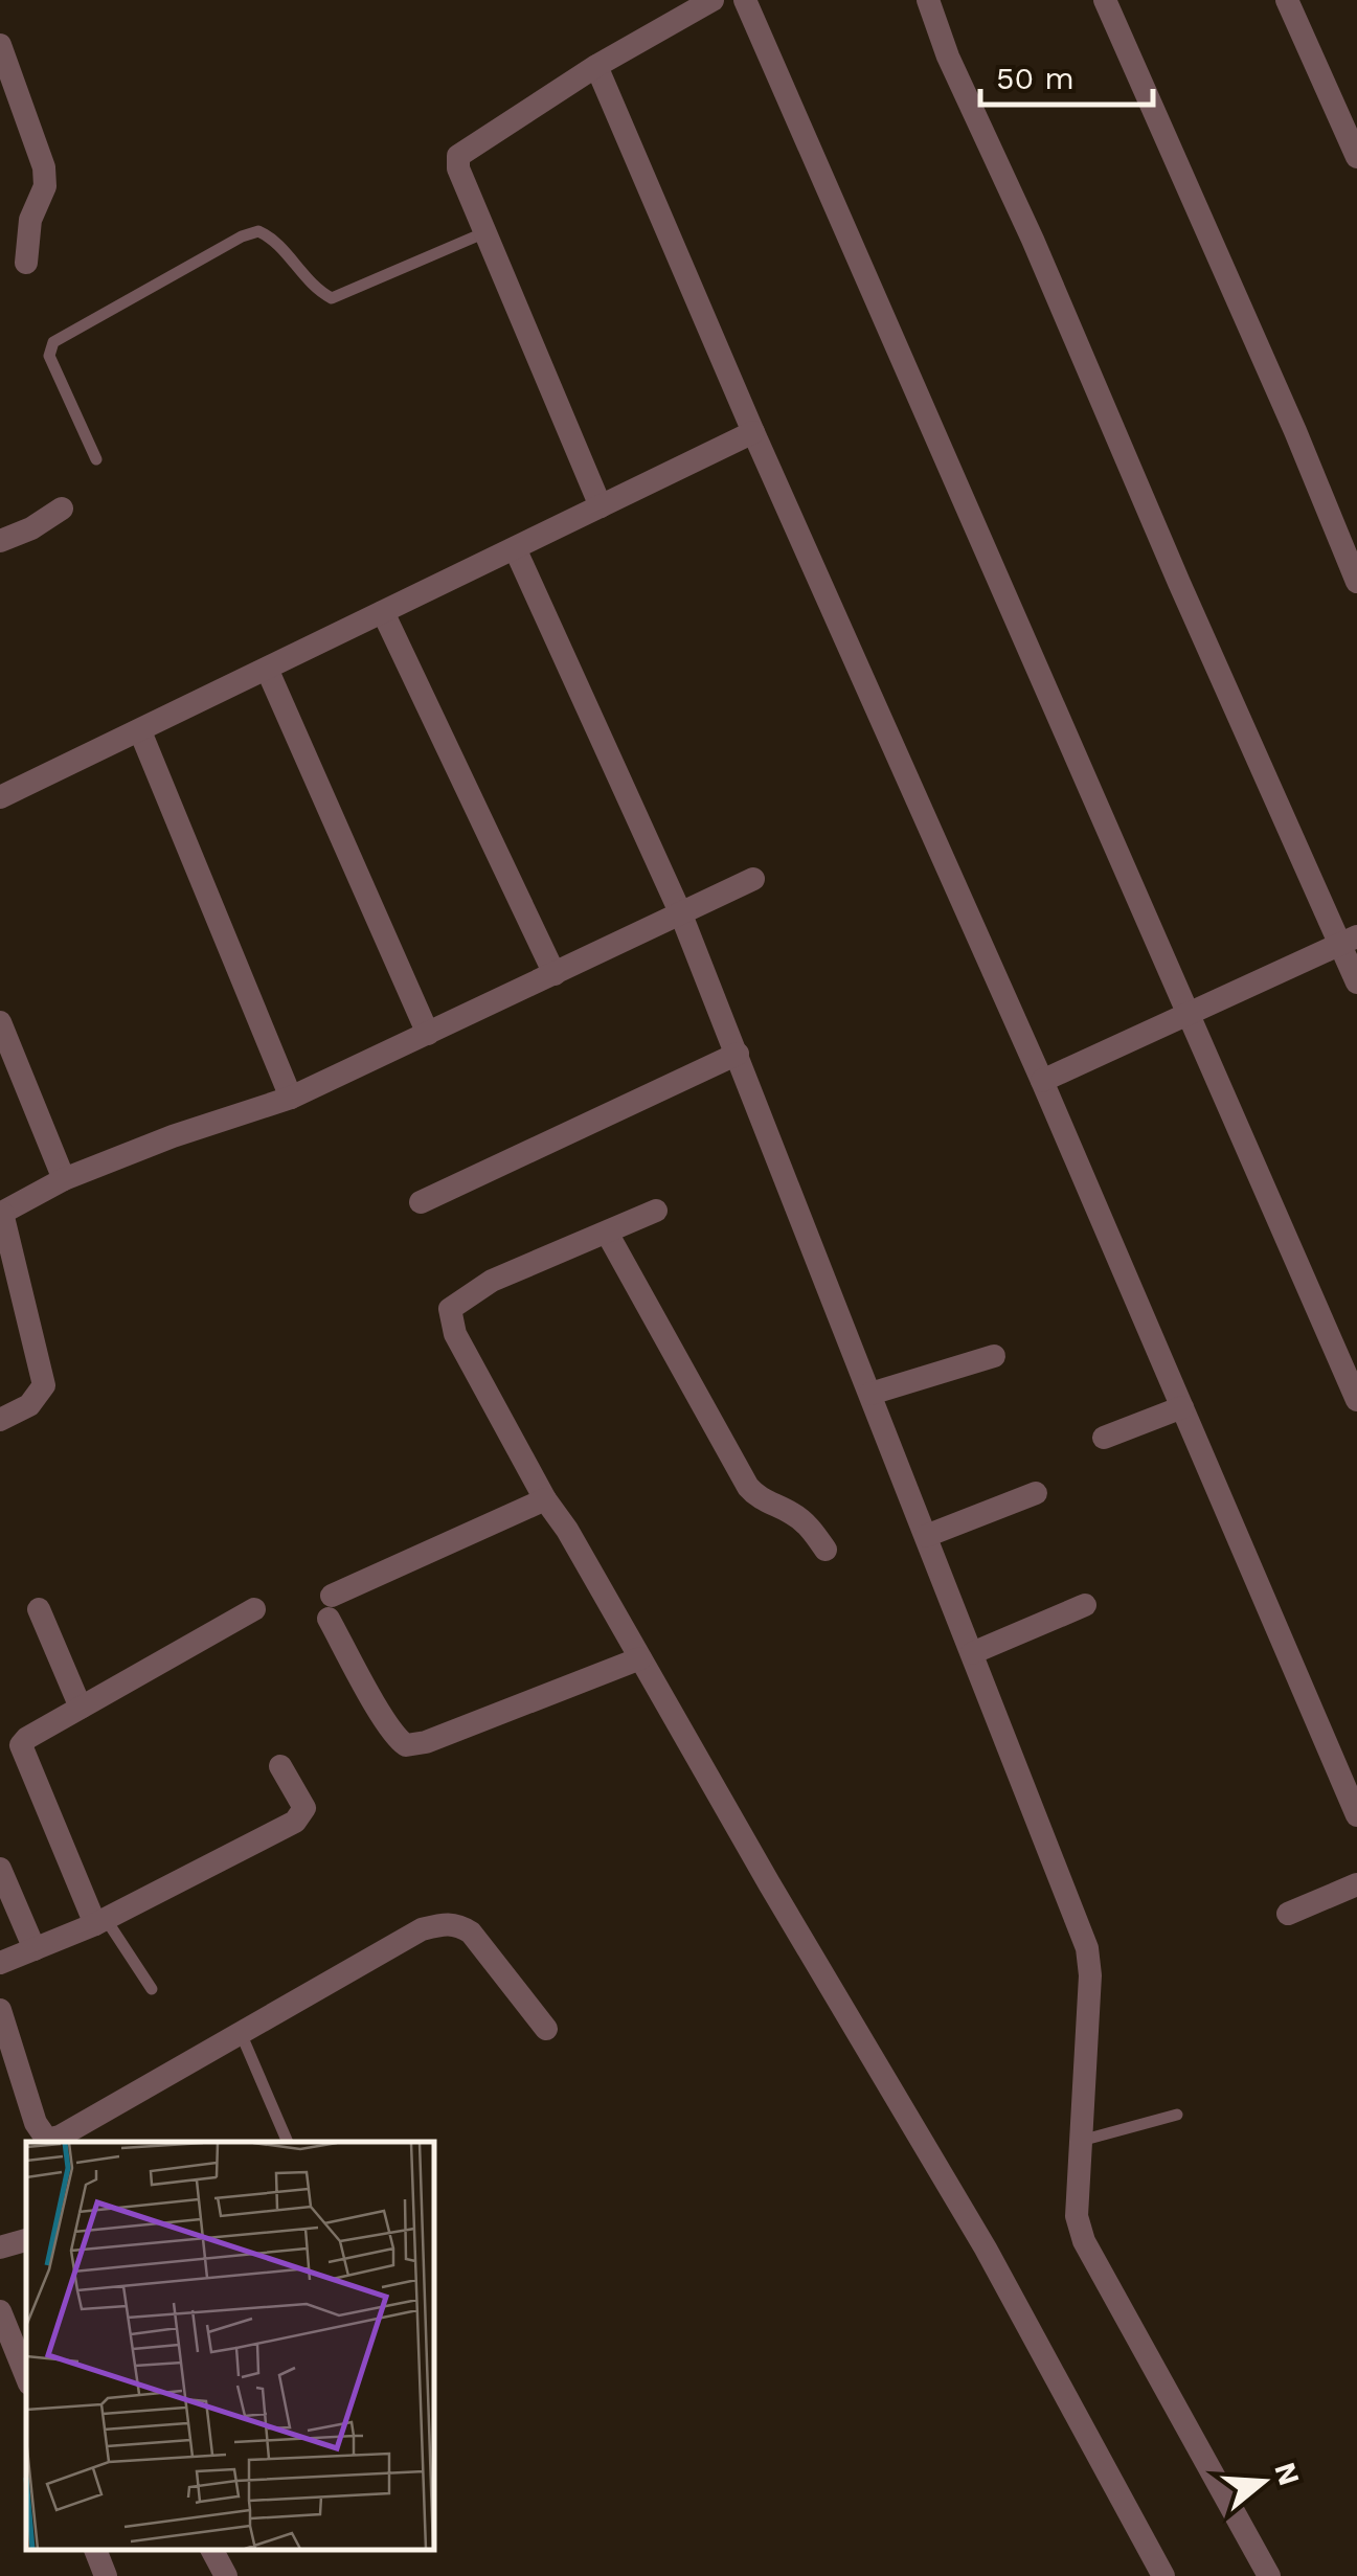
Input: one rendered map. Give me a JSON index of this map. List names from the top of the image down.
{
  "scale_bar": "50 m",
  "north": "right"
}
